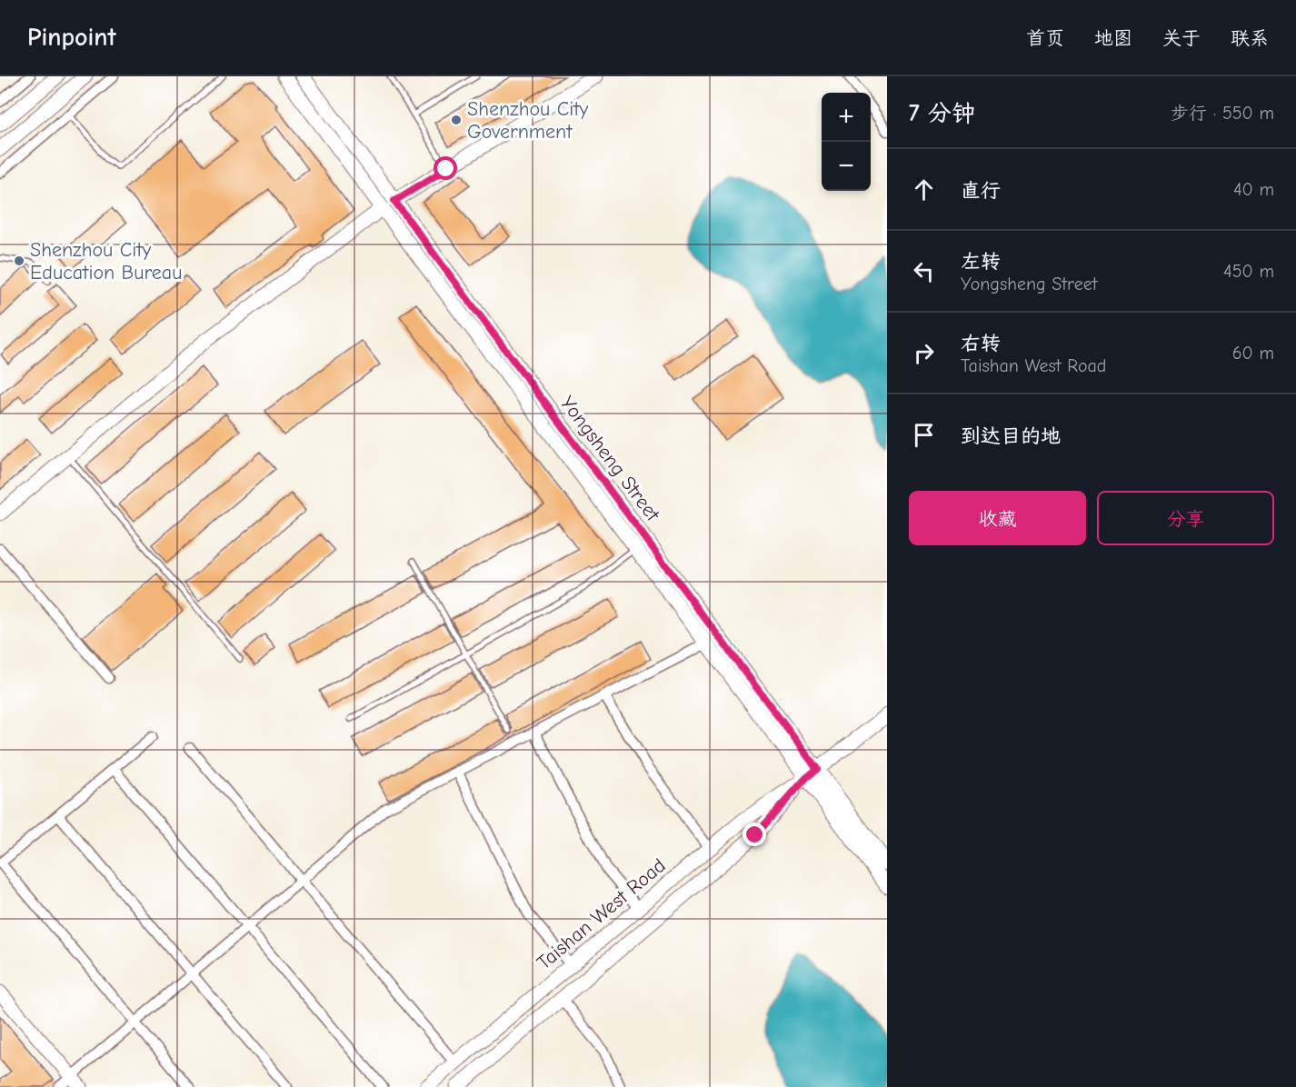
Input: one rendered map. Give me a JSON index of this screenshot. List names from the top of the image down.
{
  "streets": {
    "main road": ["Yongsheng Street", "Taishan West Road"]
  },
  "crossings": [
    ["Yongsheng Street", "Taishan West Road"]
  ],
  "places": ["Shenzhou City Government", "Shenzhou City Education Bureau"],
  "page": {
    "header": "Pinpoint",
    "nav": [
      "首页",
      "地图",
      "关于",
      "联系"
    ],
    "heading": ["7 分钟", "步行 · 550 m"],
    "map_buttons": ["+", "−"],
    "list": [
      ["直行", "40 m"],
      ["左转", "Yongsheng Street", "450 m"],
      ["右转", "Taishan West Road", "60 m"],
      "到达目的地"
    ],
    "buttons": ["收藏", "分享"]
  }
}
